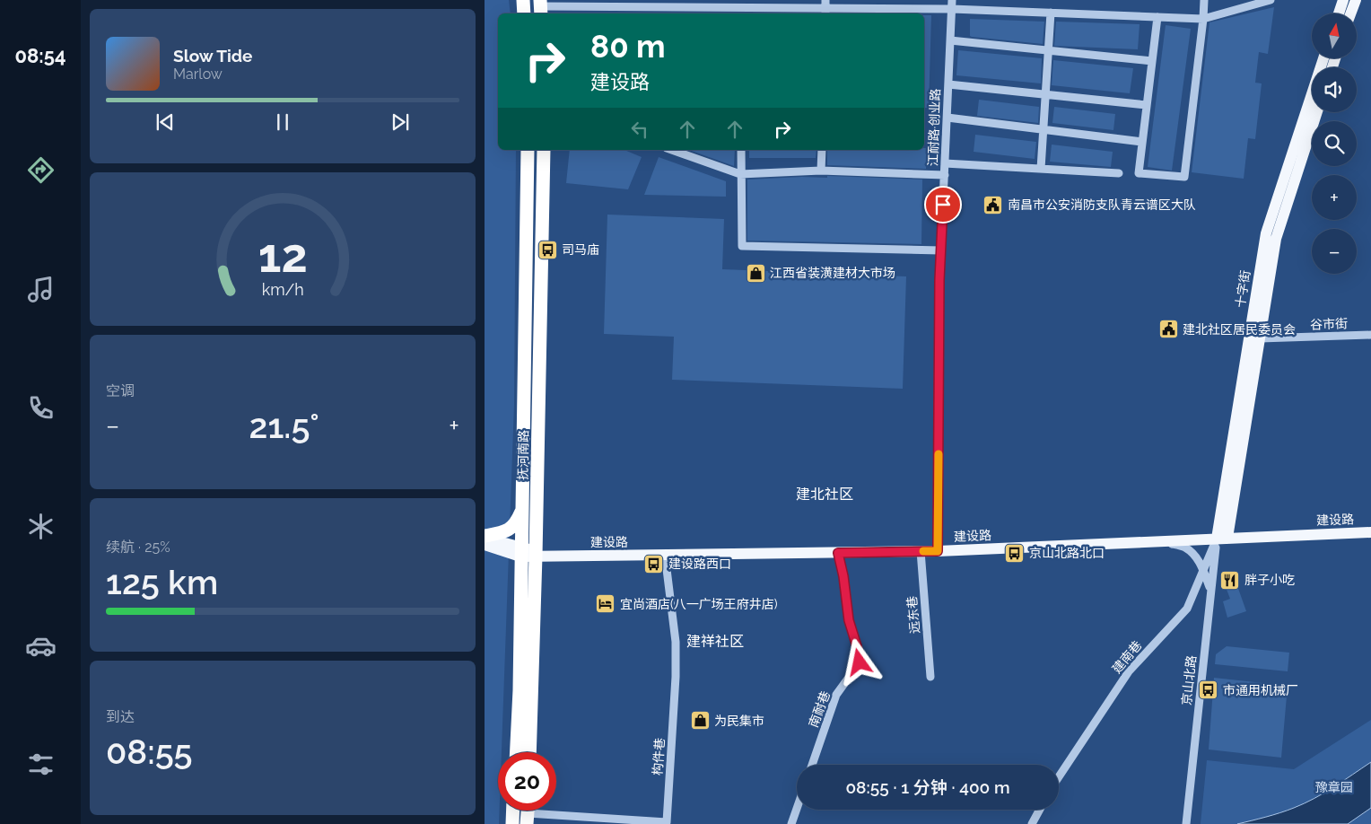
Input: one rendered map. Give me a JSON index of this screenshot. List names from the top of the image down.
{
  "streets": {
    "highway": ["抚河南路"],
    "main road": ["十字街", "建设路"],
    "street": [
      "江耐路·创业路",
      "谷市街",
      "远东巷",
      "建南巷",
      "京山北路",
      "南耐巷",
      "构件巷"
    ]
  },
  "crossings": [
    ["江耐路·创业路", "建设路"],
    ["十字街", "谷市街"],
    ["十字街", "建设路"],
    ["十字街", "建南巷"],
    ["十字街", "京山北路"],
    ["抚河南路", "建设路"],
    ["建设路", "远东巷"],
    ["建设路", "建南巷"],
    ["建设路", "京山北路"],
    ["建设路", "南耐巷"],
    ["建设路", "构件巷"],
    ["建南巷", "京山北路"]
  ],
  "districts": ["建北社区", "建祥社区"],
  "parks": ["豫章园"],
  "places": {
    "public building": ["南昌市公安消防支队青云谱区大队", "建北社区居民委员会"],
    "bus stop": [
      "司马庙",
      "京山北路北口",
      "建设路西口",
      "市通用机械厂"
    ],
    "shop": ["江西省装潢建材大市场", "为民集市"],
    "restaurant": ["胖子小吃"],
    "hotel": ["宜尚酒店(八一广场王府井店)"]
  },
  "north": "top",
  "page": {
    "tabs": "08:54",
    "map_buttons": ["+", "−"],
    "turn": ["80 m", "建设路"],
    "song": ["Slow Tide", "Marlow"],
    "tile": [
      "空调",
      ["续航 · 25%", "125 km"],
      ["到达", "08:55"]
    ],
    "heat": ["−", "21.5°", "+"],
    "limit": "20",
    "trip": "08:55 · 1 分钟 · 400 m",
    "gauge": ["12", "km/h"]
  }
}
